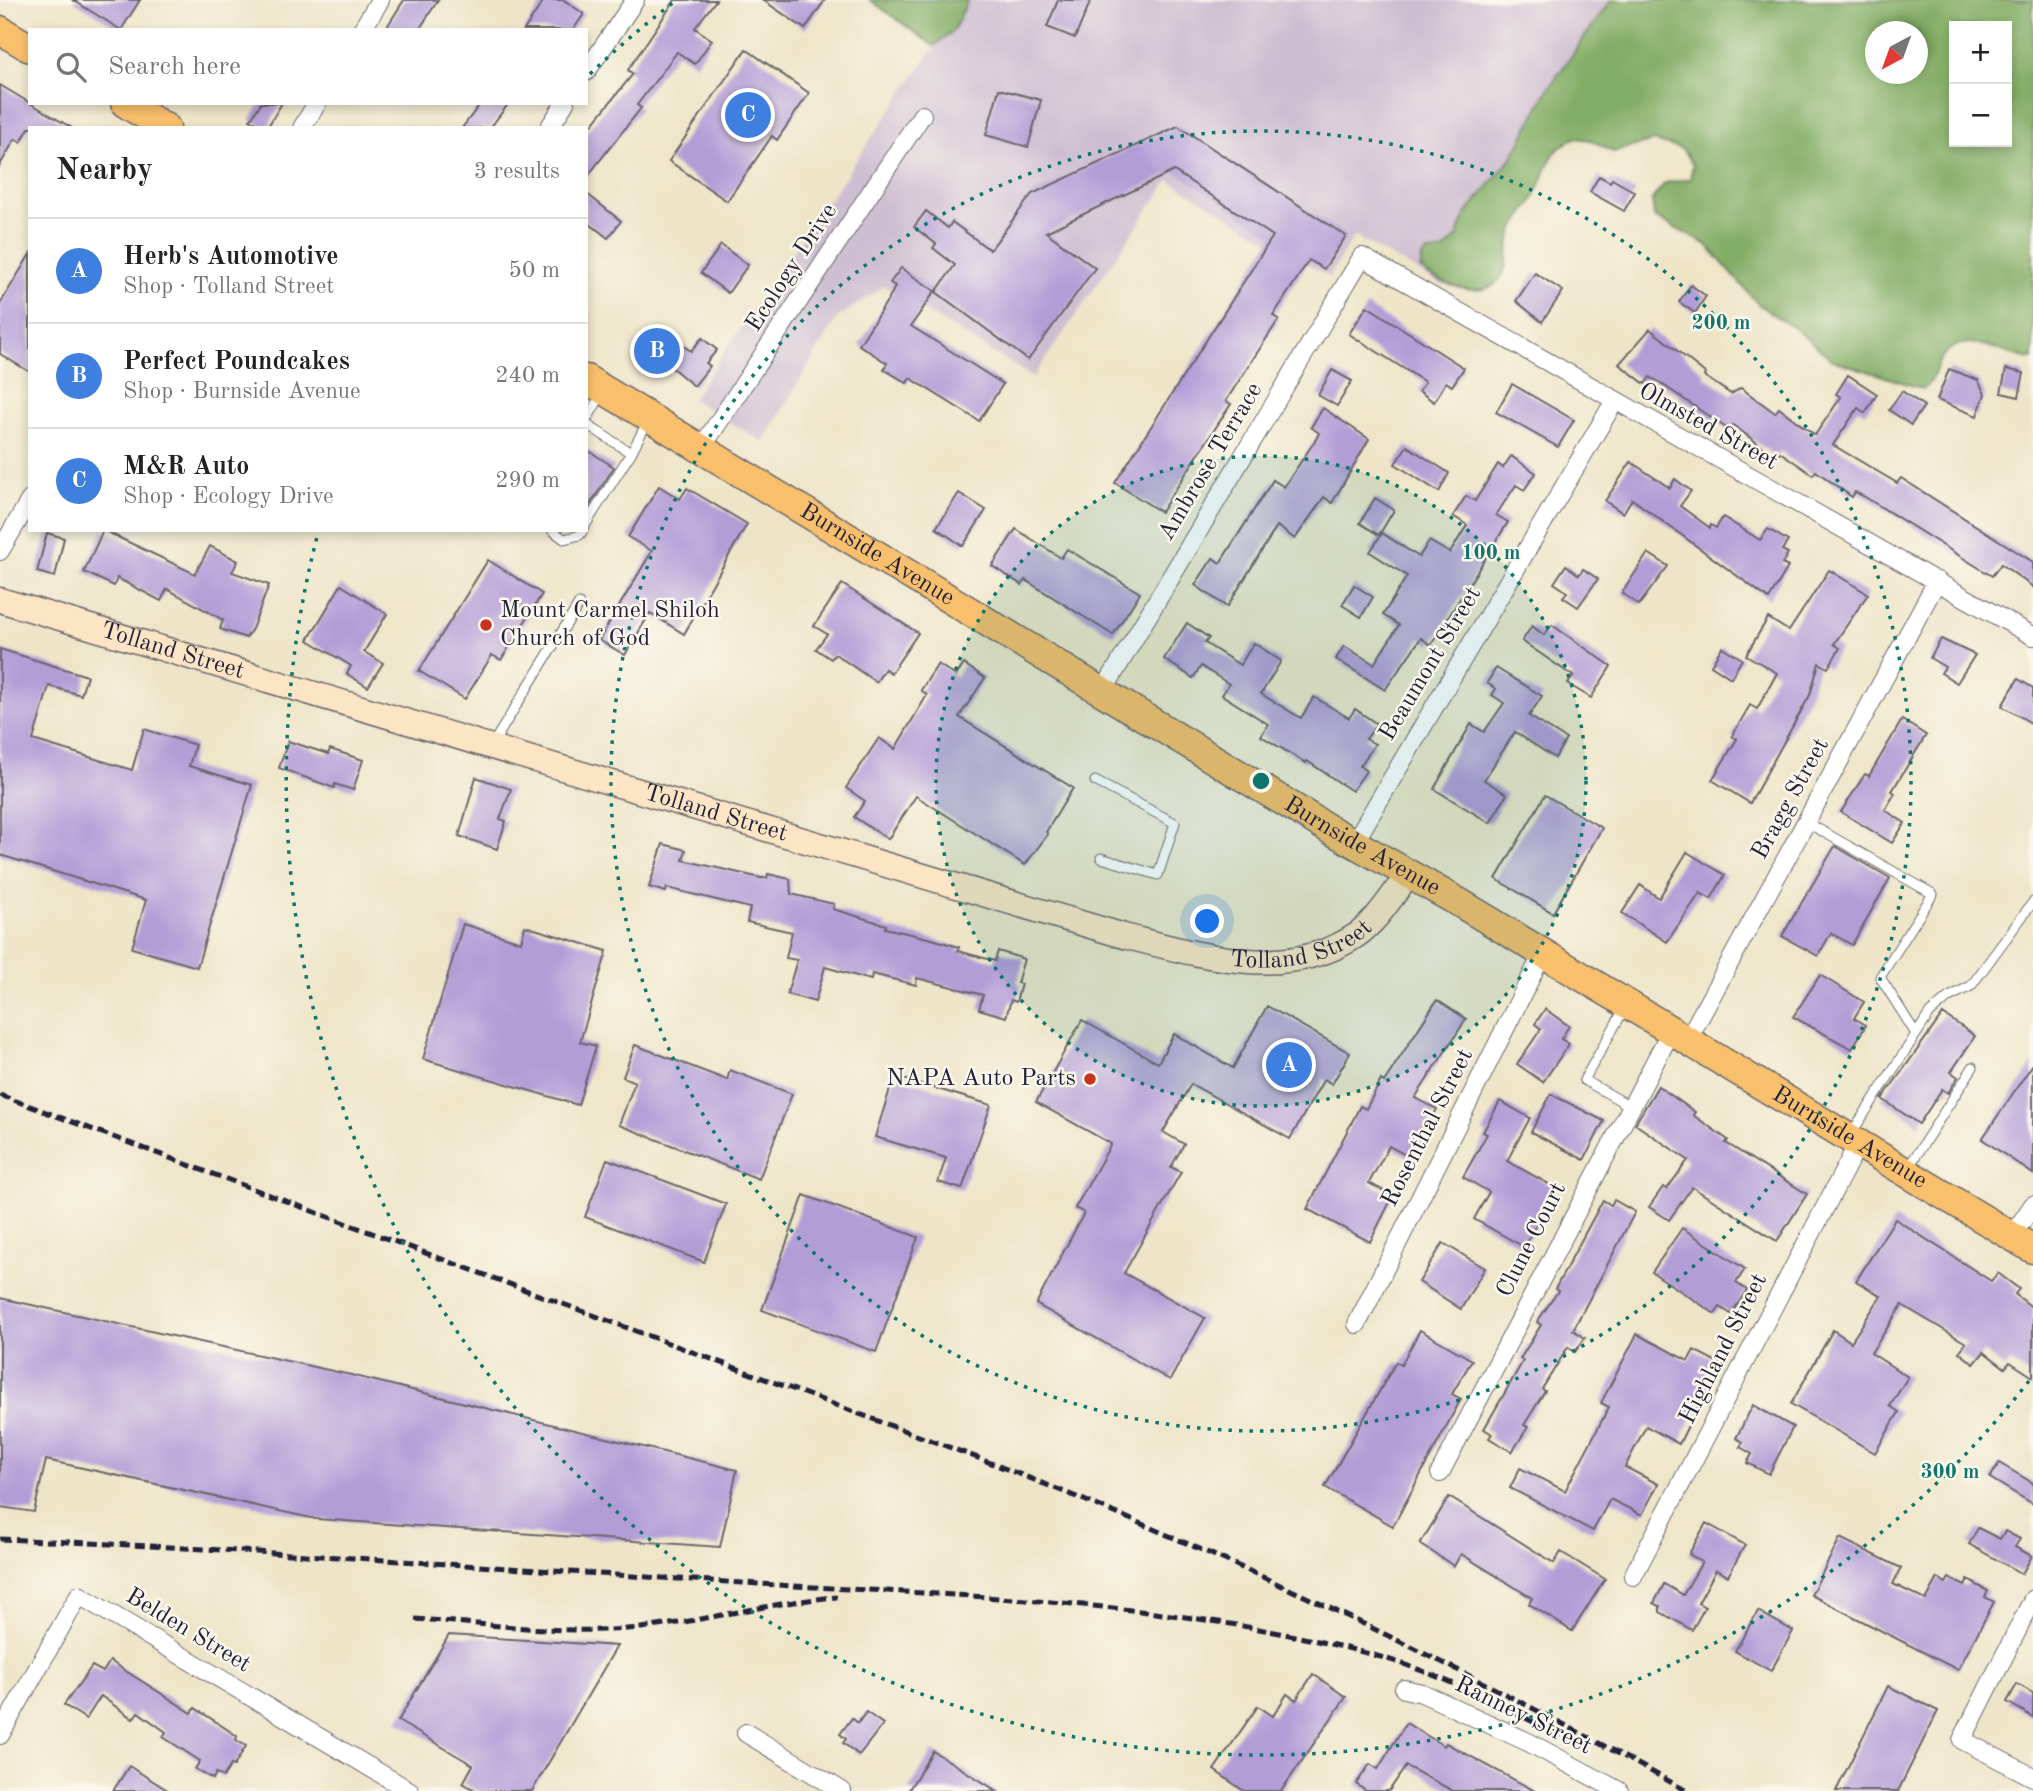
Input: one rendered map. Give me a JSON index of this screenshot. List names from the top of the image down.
{
  "streets": {
    "main road": ["Burnside Avenue", "Tolland Street"],
    "street": [
      "Ecology Drive",
      "Olmsted Street",
      "Ambrose Terrace",
      "Beaumont Street",
      "Bragg Street",
      "Rosenthal Street",
      "Clune Court",
      "Highland Street",
      "Belden Street",
      "Ranney Street"
    ]
  },
  "crossings": [
    ["Ecology Drive", "Burnside Avenue"],
    ["Olmsted Street", "Ambrose Terrace"],
    ["Olmsted Street", "Beaumont Street"],
    ["Olmsted Street", "Bragg Street"],
    ["Ambrose Terrace", "Burnside Avenue"],
    ["Burnside Avenue", "Tolland Street"],
    ["Burnside Avenue", "Beaumont Street"],
    ["Burnside Avenue", "Bragg Street"],
    ["Burnside Avenue", "Rosenthal Street"],
    ["Burnside Avenue", "Clune Court"],
    ["Burnside Avenue", "Highland Street"],
    ["Bragg Street", "Clune Court"]
  ],
  "places": ["Mount Carmel Shiloh Church of God", "NAPA Auto Parts"],
  "north": "bottom left",
  "page": {
    "map_buttons": ["+", "−"],
    "search": "Search here",
    "pins": ["C", "B", "A"],
    "heading": ["Nearby", "3 results"],
    "list": [
      {
        "mark": "A",
        "name": "Herb's Automotive",
        "note": "Shop · Tolland Street",
        "value": "50 m"
      },
      {
        "mark": "B",
        "name": "Perfect Poundcakes",
        "note": "Shop · Burnside Avenue",
        "value": "240 m"
      },
      {
        "mark": "C",
        "name": "M&R Auto",
        "note": "Shop · Ecology Drive",
        "value": "290 m"
      }
    ]
  },
  "rings": ["200 m", "100 m", "300 m"]
}
